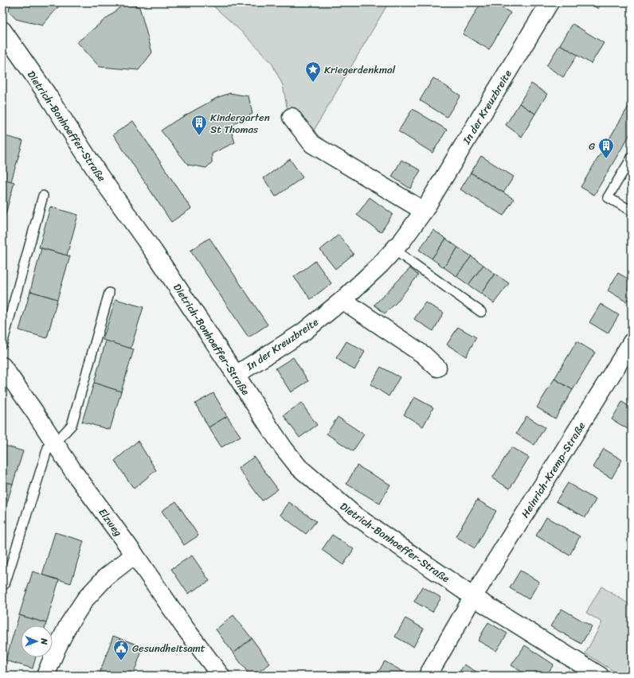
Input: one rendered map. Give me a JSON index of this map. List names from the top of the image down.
{
  "streets": {
    "street": [
      "In der Kreuzbreite",
      "Dietrich-Bonhoeffer-Straße",
      "Heinrich-Kremp-Straße",
      "Elzweg"
    ]
  },
  "crossings": [
    ["In der Kreuzbreite", "Dietrich-Bonhoeffer-Straße"],
    ["Dietrich-Bonhoeffer-Straße", "Heinrich-Kremp-Straße"]
  ],
  "places": {
    "place": ["Kriegerdenkmal"],
    "building": ["Kindergarten St Thomas", "G"],
    "public building": ["Gesundheitsamt"]
  },
  "north": "right"
}
